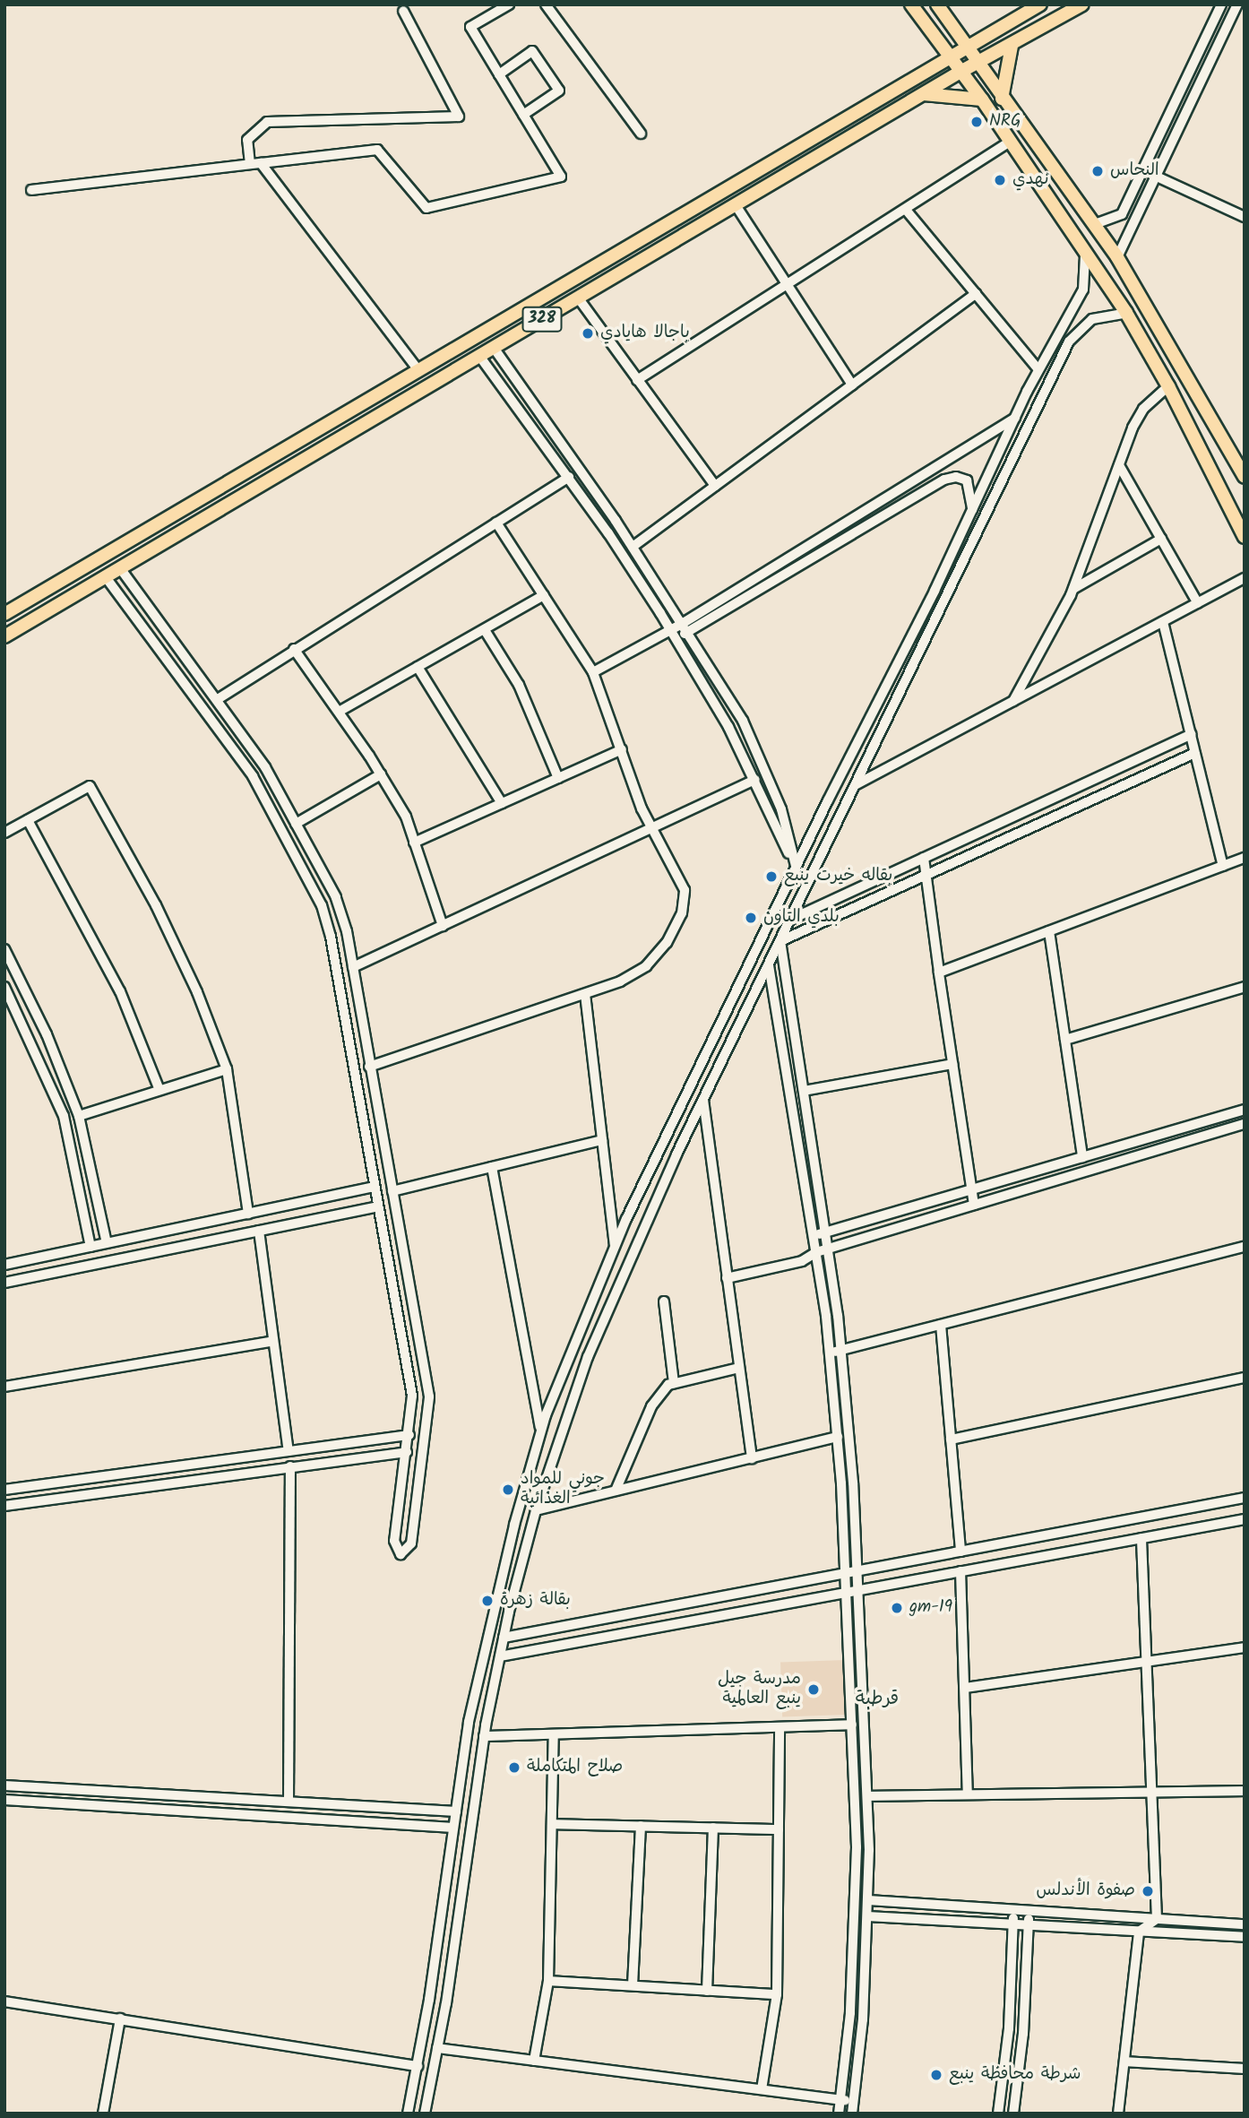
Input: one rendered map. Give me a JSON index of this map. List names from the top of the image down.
{
  "streets": {
    "main road": ["328"]
  },
  "districts": ["قرطبة"],
  "places": [
    "NRG",
    "النحاس",
    "نهدي",
    "باجالا هايادي",
    "بقاله خيرت ينبع",
    "بلدي التاون",
    "جوني للمواد الغذائية",
    "بقالة زهرة",
    "gm-19",
    "مدرسة جيل ينبع العالمية",
    "صلاح المتكاملة",
    "صفوة الأندلس",
    "شرطة محافظة ينبع"
  ]
}
